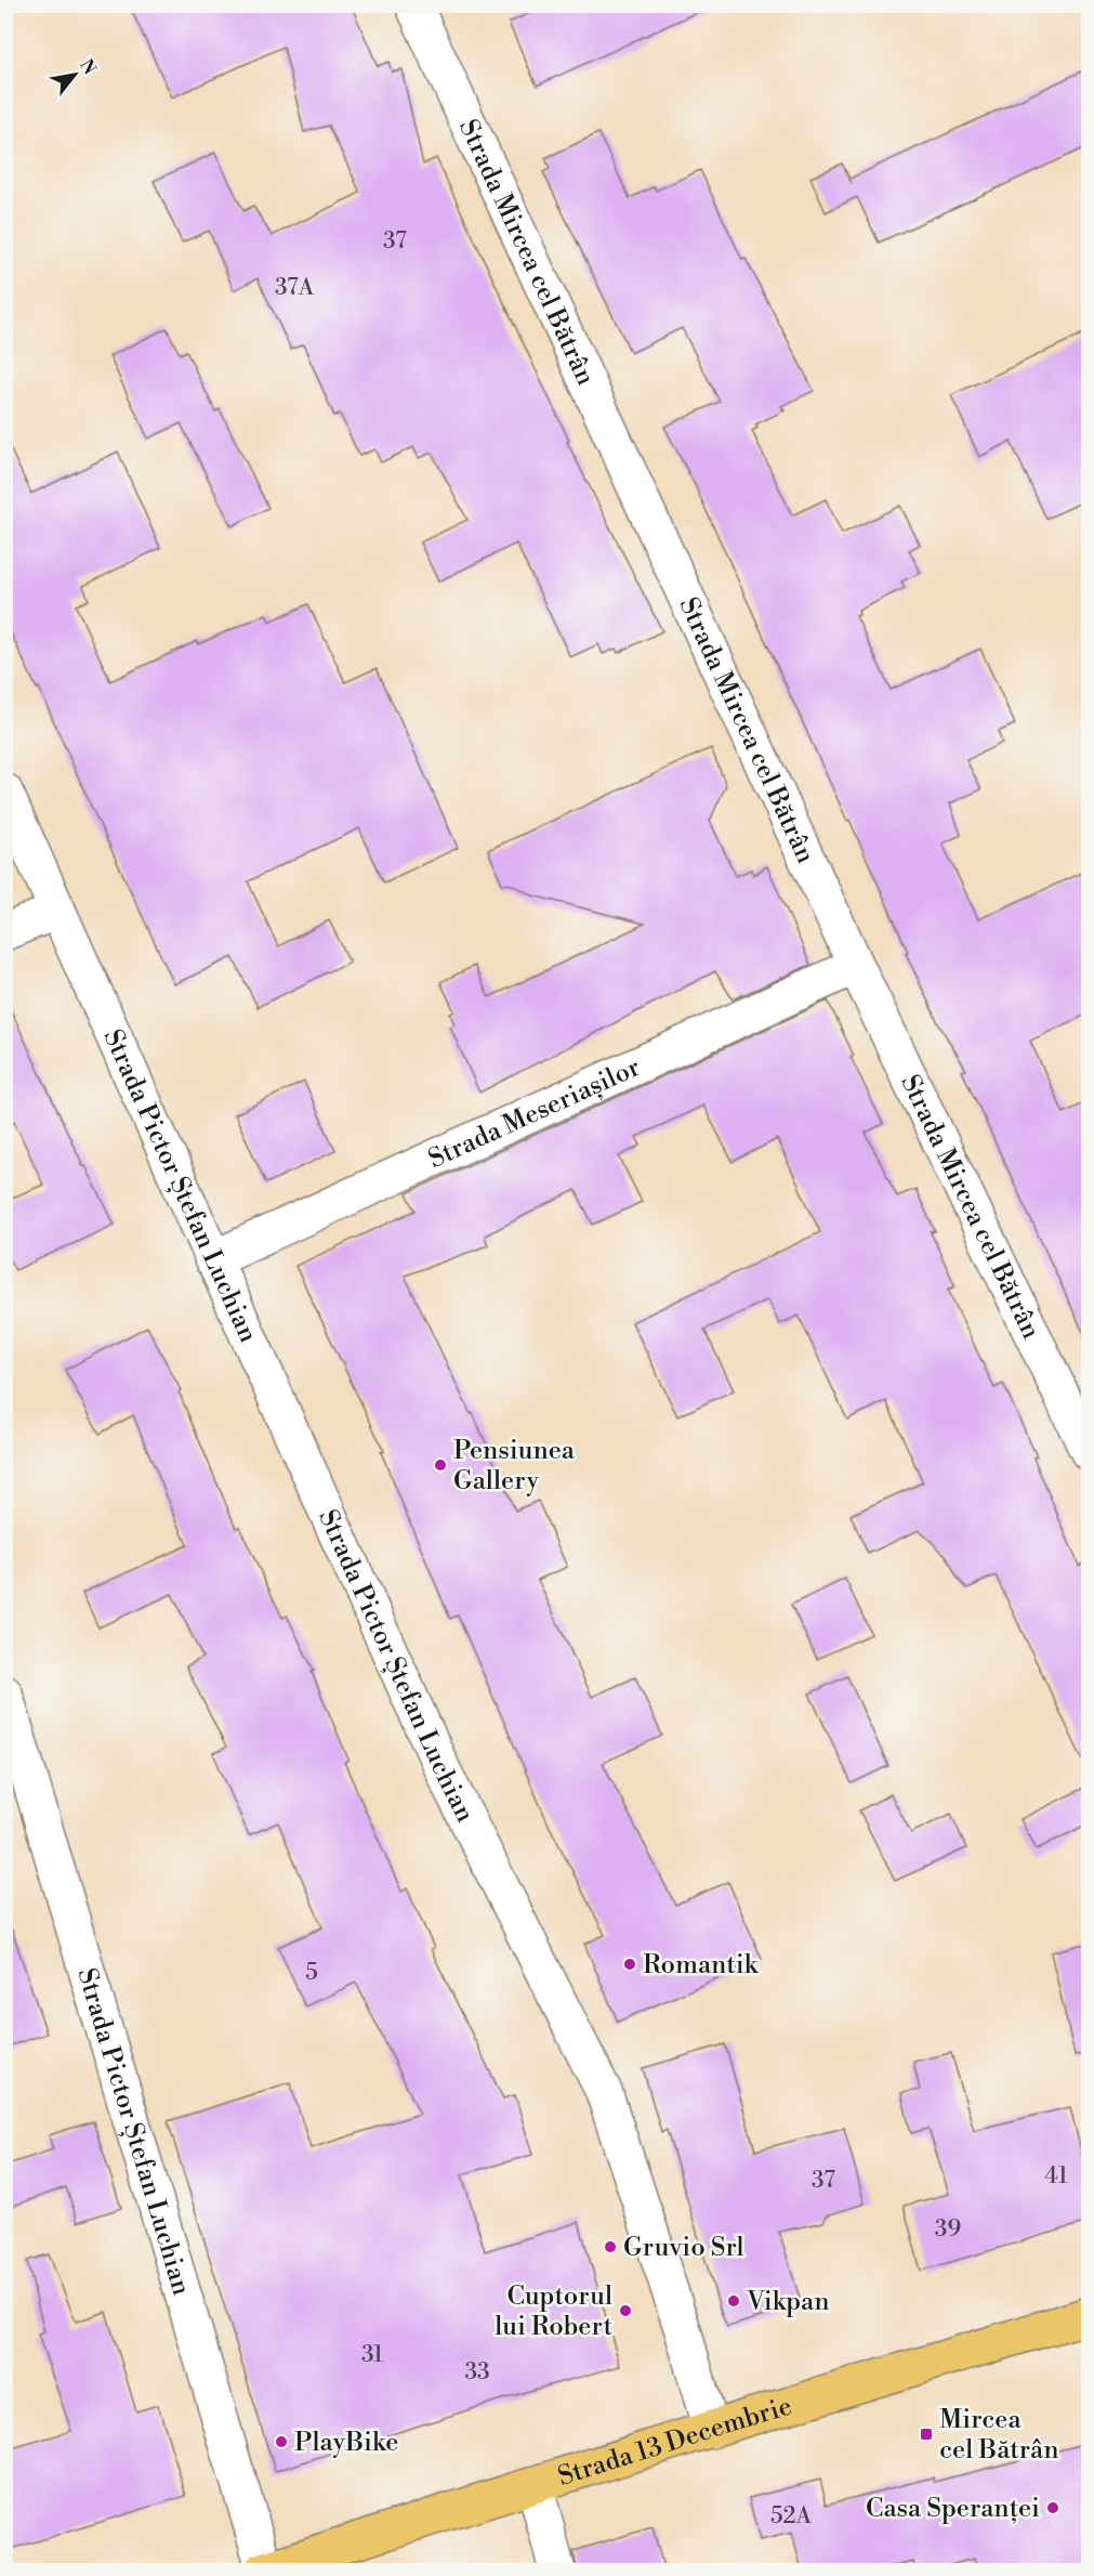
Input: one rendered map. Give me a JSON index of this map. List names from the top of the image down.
{
  "streets": {
    "main road": ["Strada 13 Decembrie"],
    "street": ["Strada Mircea cel Bătrân", "Strada Meseriașilor", "Strada Pictor Ștefan Luchian"]
  },
  "crossings": [
    ["Strada Mircea cel Bătrân", "Strada Meseriașilor"],
    ["Strada Meseriașilor", "Strada Pictor Ștefan Luchian"],
    ["Strada Pictor Ștefan Luchian", "Strada 13 Decembrie"]
  ],
  "places": {
    "other": [
      "Pensiunea Gallery",
      "Romantik",
      "Gruvio Srl",
      "Vikpan",
      "Cuptorul lui Robert",
      "PlayBike",
      "Casa Speranței"
    ],
    "transit": ["Mircea cel Bătrân"]
  },
  "house_numbers": [
    "37",
    "37A",
    "5",
    "41",
    "37",
    "39",
    "31",
    "33",
    "52A"
  ],
  "north": "top right"
}
